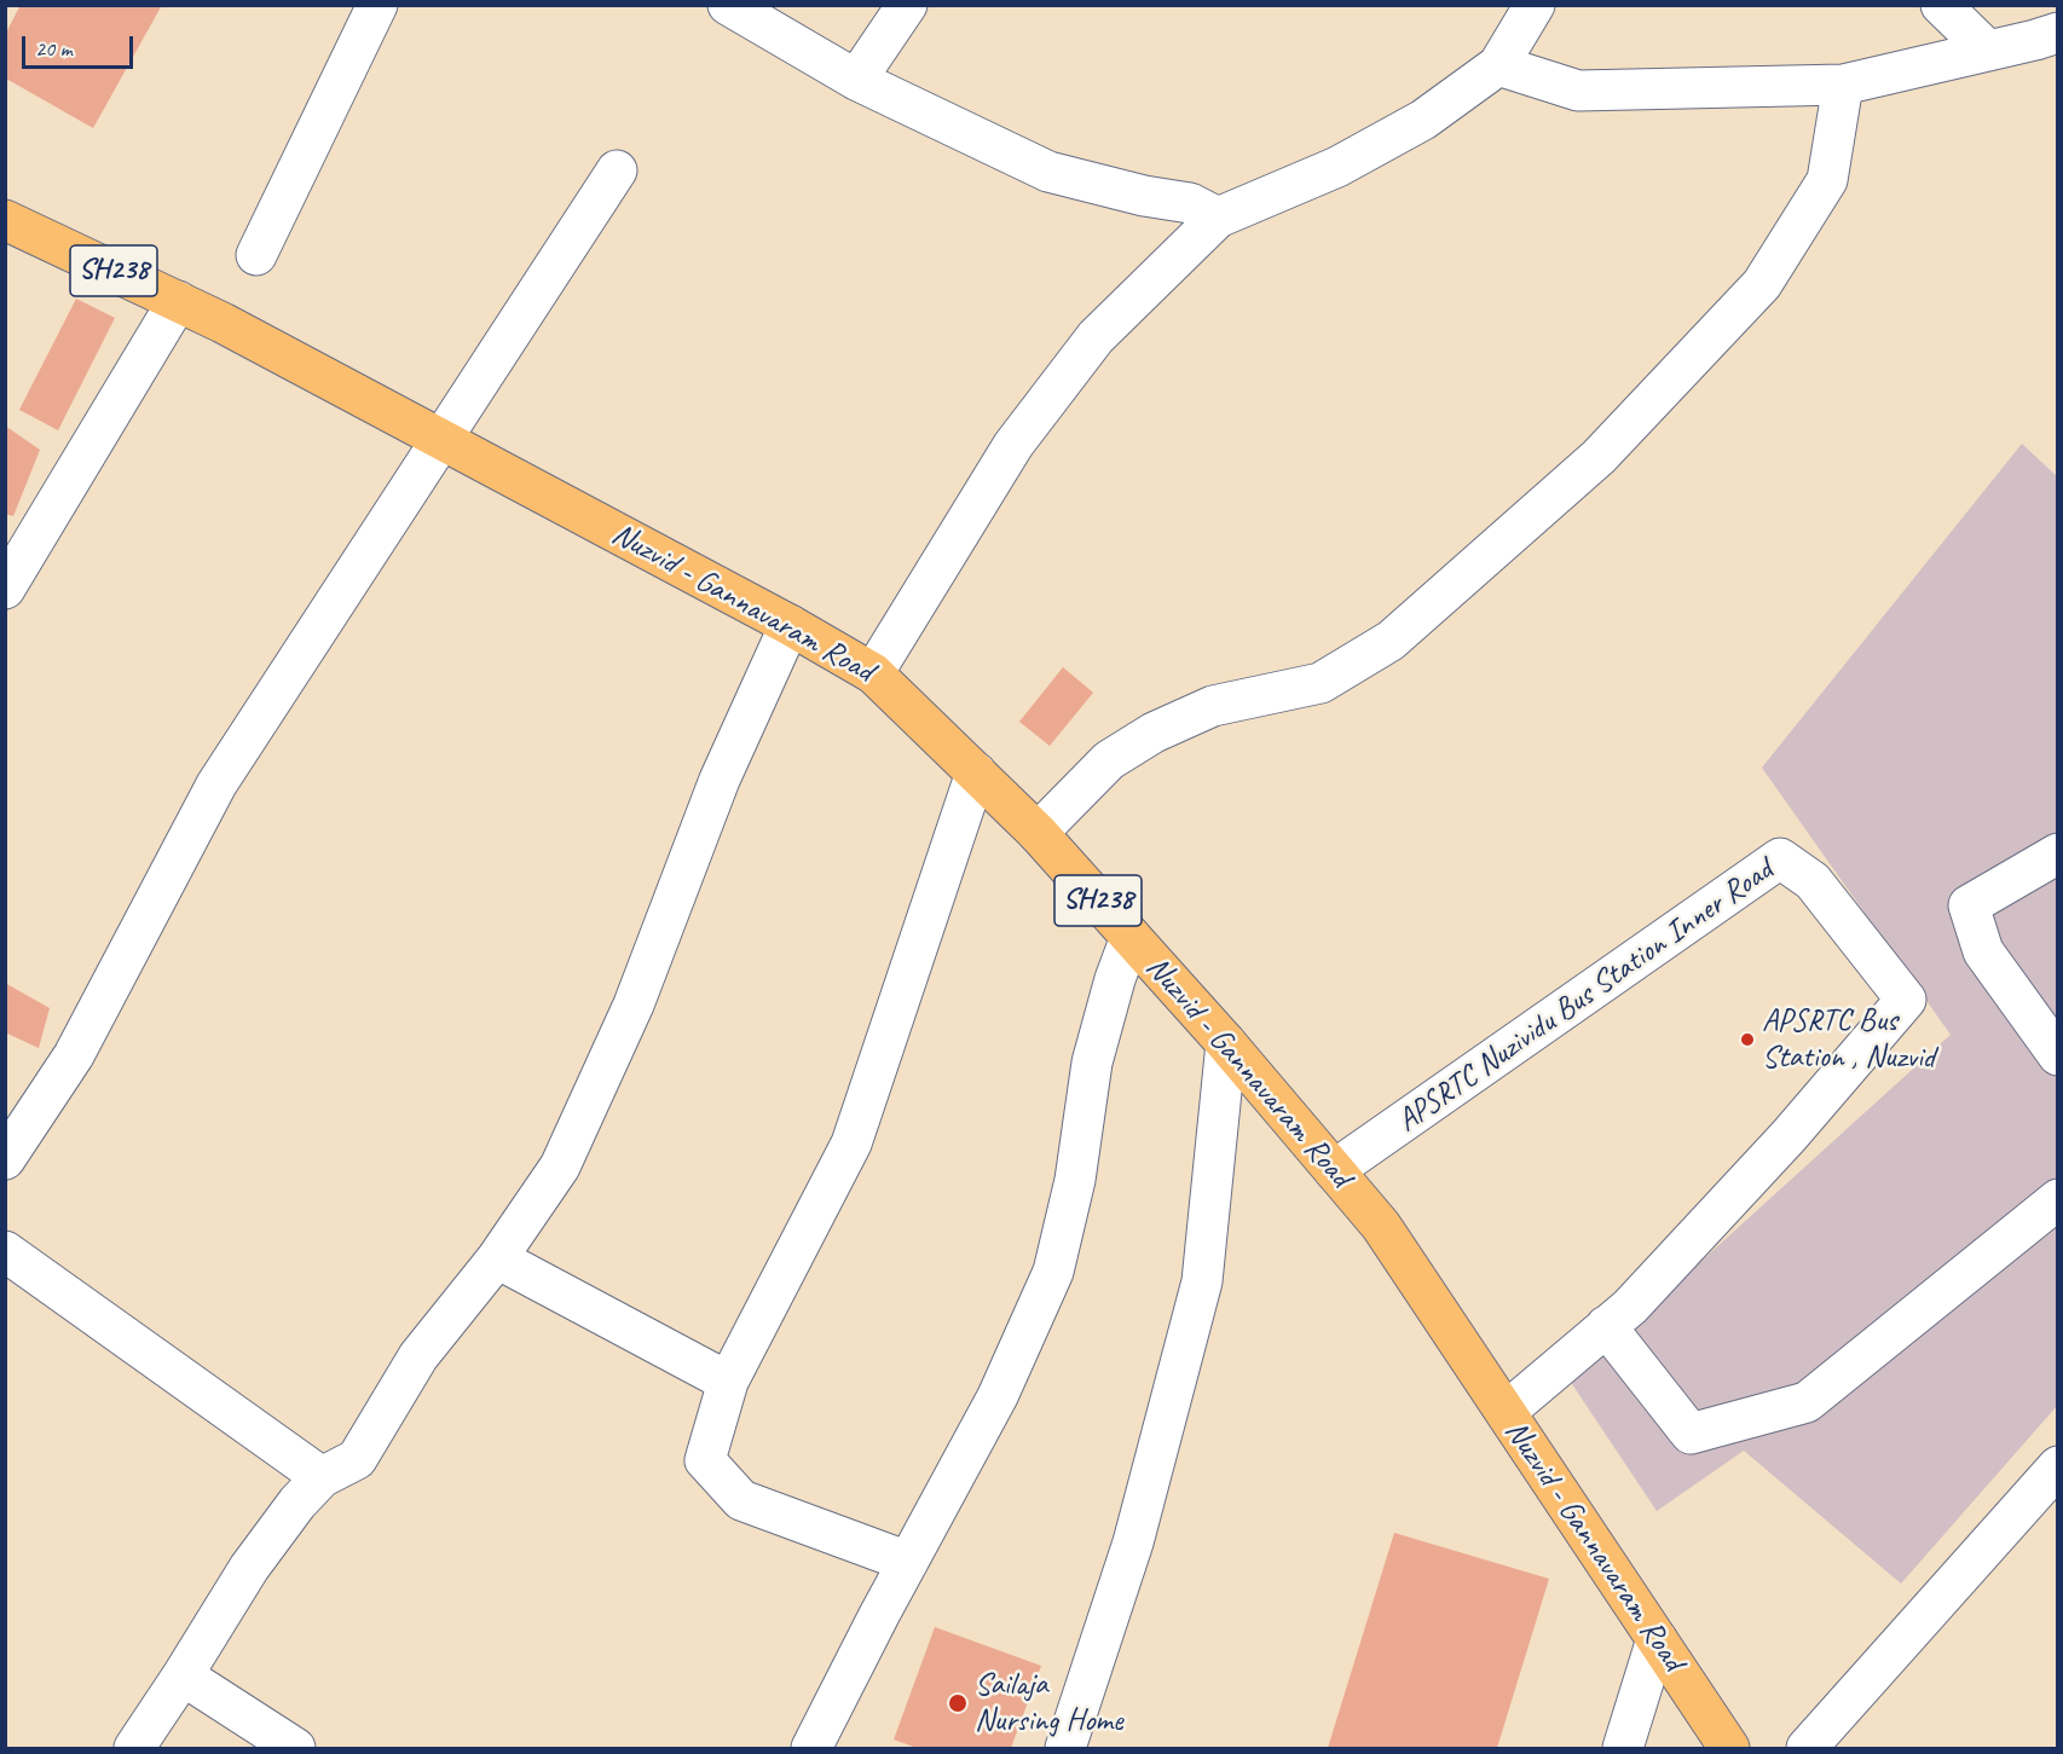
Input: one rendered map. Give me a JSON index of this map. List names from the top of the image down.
{
  "streets": {
    "main road": ["SH238", "Nuzvid - Gannavaram Road"],
    "street": ["APSRTC Nuzividu Bus Station Inner Road"]
  },
  "crossings": [
    ["Nuzvid - Gannavaram Road", "APSRTC Nuzividu Bus Station Inner Road"]
  ],
  "places": ["APSRTC Bus Station , Nuzvid", "Sailaja Nursing Home"],
  "scale_bar": "20 m"
}
